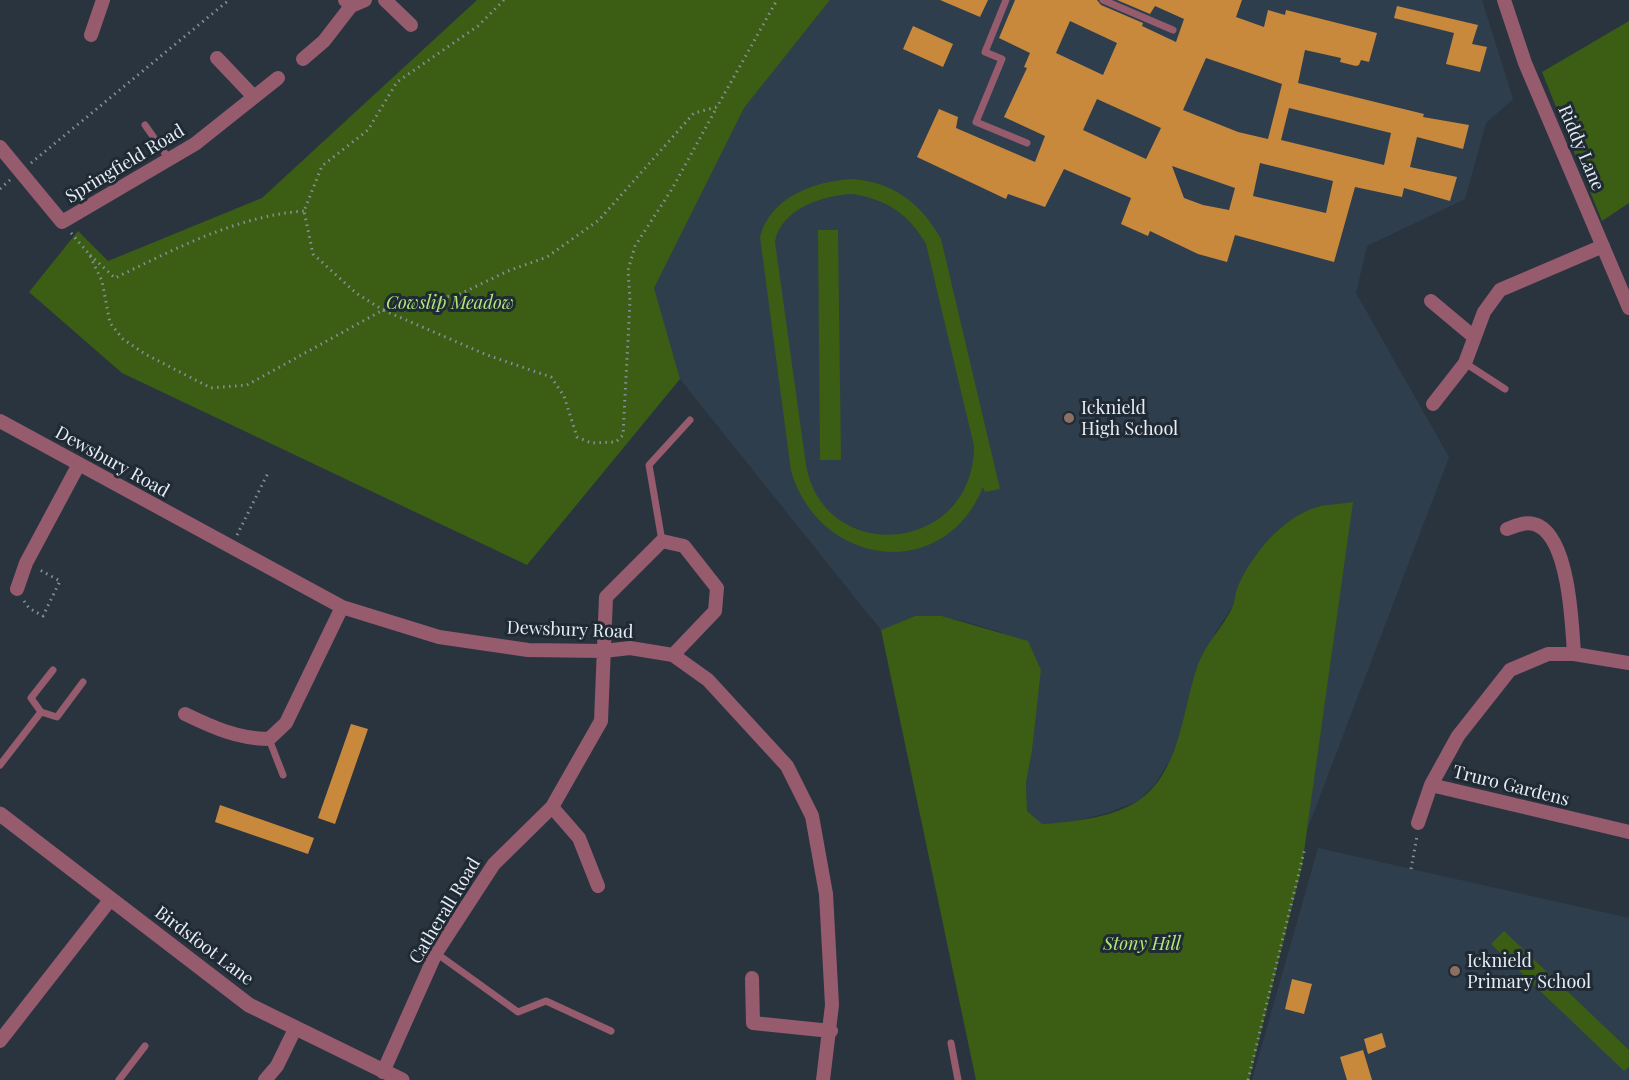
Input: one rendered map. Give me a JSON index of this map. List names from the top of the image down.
{
  "streets": {
    "street": [
      "Riddy Lane",
      "Springfield Road",
      "Dewsbury Road",
      "Truro Gardens",
      "Catherall Road",
      "Birdsfoot Lane"
    ]
  },
  "crossings": [
    ["Dewsbury Road", "Catherall Road"],
    ["Catherall Road", "Birdsfoot Lane"]
  ],
  "parks": ["Cowslip Meadow", "Stony Hill"],
  "places": ["Icknield High School", "Icknield Primary School"]
}
